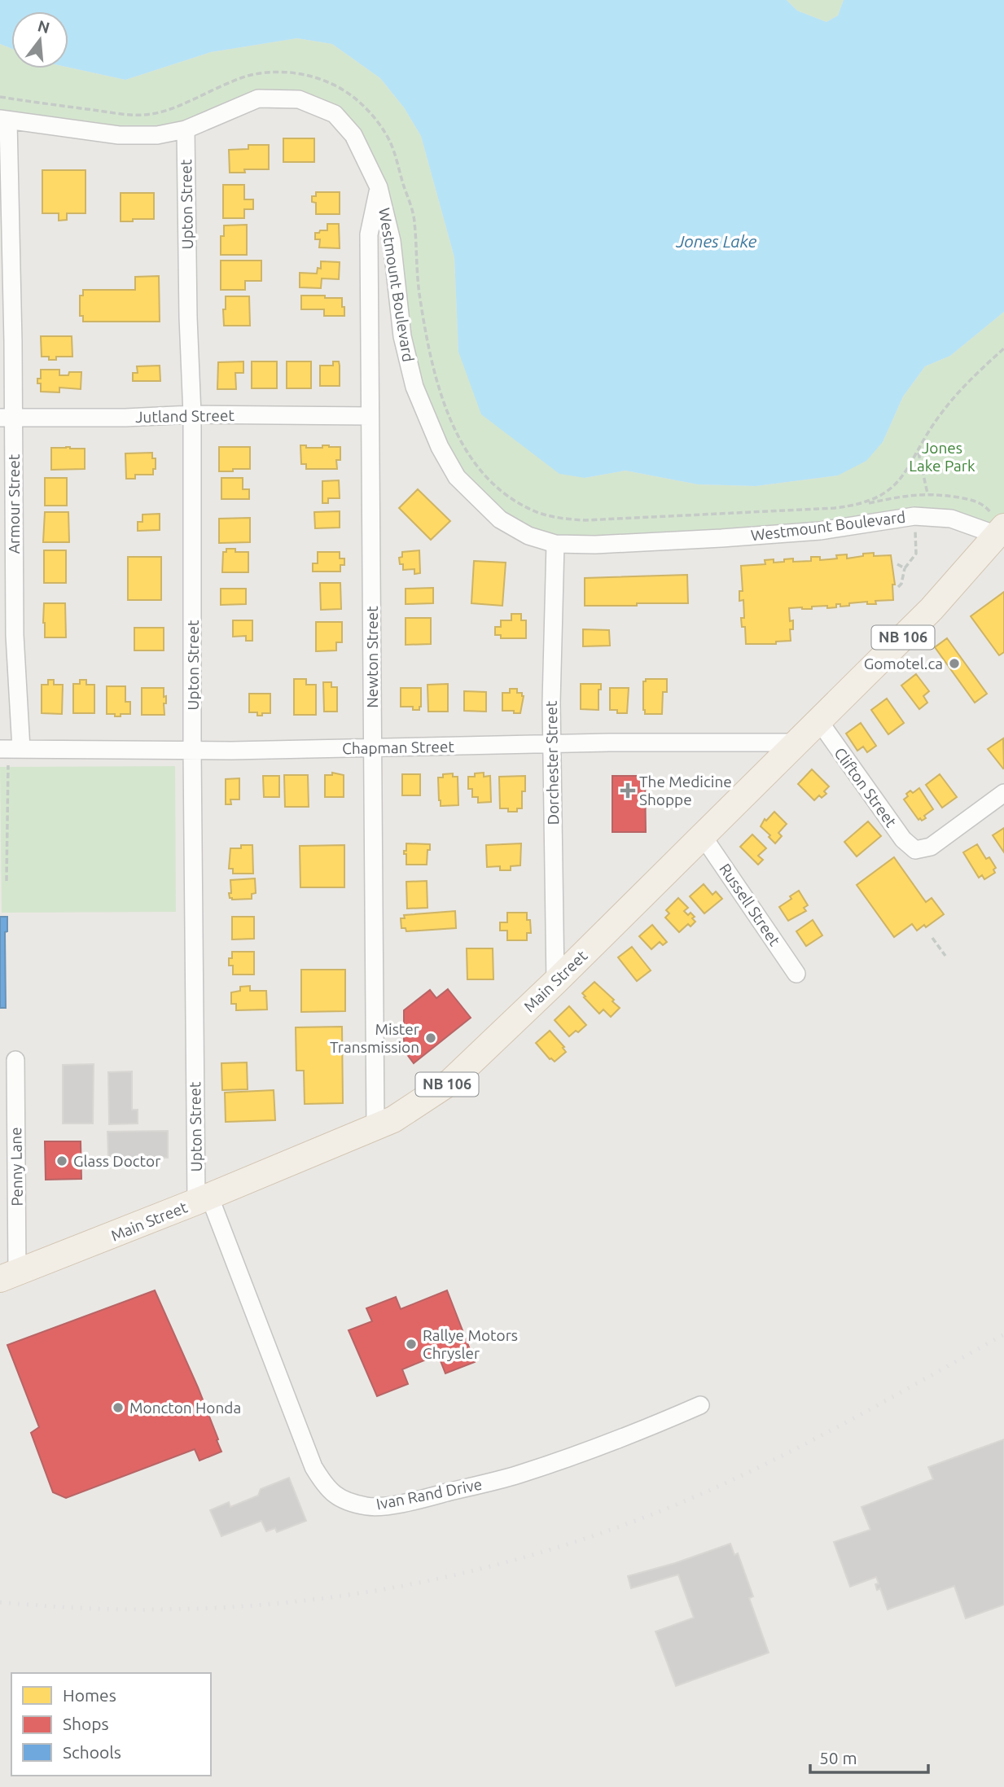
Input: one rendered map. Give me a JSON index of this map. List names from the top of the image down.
{
  "streets": {
    "main road": ["NB 106", "Main Street"],
    "street": [
      "Upton Street",
      "Westmount Boulevard",
      "Jutland Street",
      "Armour Street",
      "Newton Street",
      "Chapman Street",
      "Dorchester Street",
      "Clifton Street",
      "Russell Street",
      "Penny Lane",
      "Ivan Rand Drive"
    ]
  },
  "crossings": [
    ["Upton Street", "Westmount Boulevard"],
    ["Upton Street", "Jutland Street"],
    ["Upton Street", "Chapman Street"],
    ["Upton Street", "Main Street"],
    ["Upton Street", "Ivan Rand Drive"],
    ["Westmount Boulevard", "Armour Street"],
    ["Westmount Boulevard", "Newton Street"],
    ["Westmount Boulevard", "Dorchester Street"],
    ["Westmount Boulevard", "Main Street"],
    ["Jutland Street", "Armour Street"],
    ["Jutland Street", "Newton Street"],
    ["Armour Street", "Chapman Street"],
    ["Newton Street", "Chapman Street"],
    ["Newton Street", "Main Street"],
    ["Chapman Street", "Dorchester Street"],
    ["Chapman Street", "Main Street"],
    ["Dorchester Street", "Main Street"],
    ["Clifton Street", "Main Street"],
    ["Russell Street", "Main Street"],
    ["Main Street", "Penny Lane"],
    ["Main Street", "Ivan Rand Drive"]
  ],
  "water": ["Jones Lake"],
  "parks": ["Jones Lake Park"],
  "places": {
    "other": [
      "Gomotel.ca",
      "Mister Transmission",
      "Glass Doctor",
      "Rallye Motors Chrysler",
      "Moncton Honda"
    ],
    "health": ["The Medicine Shoppe"]
  },
  "legend": ["Homes", "Shops", "Schools"],
  "scale_bar": "50 m",
  "north": "top"
}
